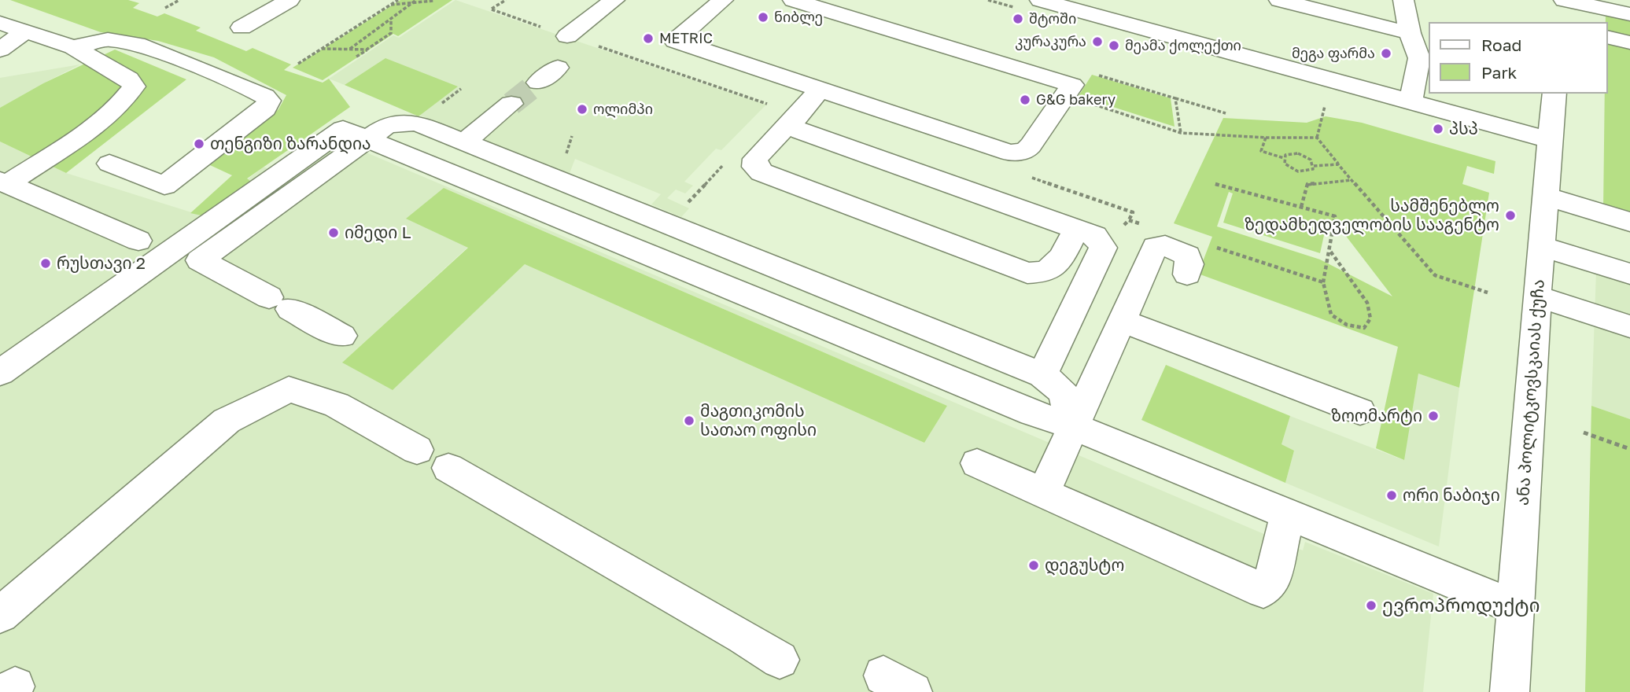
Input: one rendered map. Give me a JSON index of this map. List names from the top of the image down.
{
  "streets": {
    "street": ["ანა პოლიტკოვსკაიას ქუჩა"]
  },
  "places": [
    "ნიბლე",
    "შტოში",
    "METRIC",
    "კურაკურა",
    "მეამა ქოლექთი",
    "მეგა ფარმა",
    "G&G bakery",
    "ოლიმპი",
    "პსპ",
    "თენგიზი ზარანდია",
    "სამშენებლო ზედამხედველობის სააგენტო",
    "იმედი L",
    "რუსთავი 2",
    "ზოომარტი",
    "მაგთიკომის სათაო ოფისი",
    "ორი ნაბიჯი",
    "დეგუსტო",
    "ევროპროდუქტი"
  ],
  "legend": ["Road", "Park"]
}
